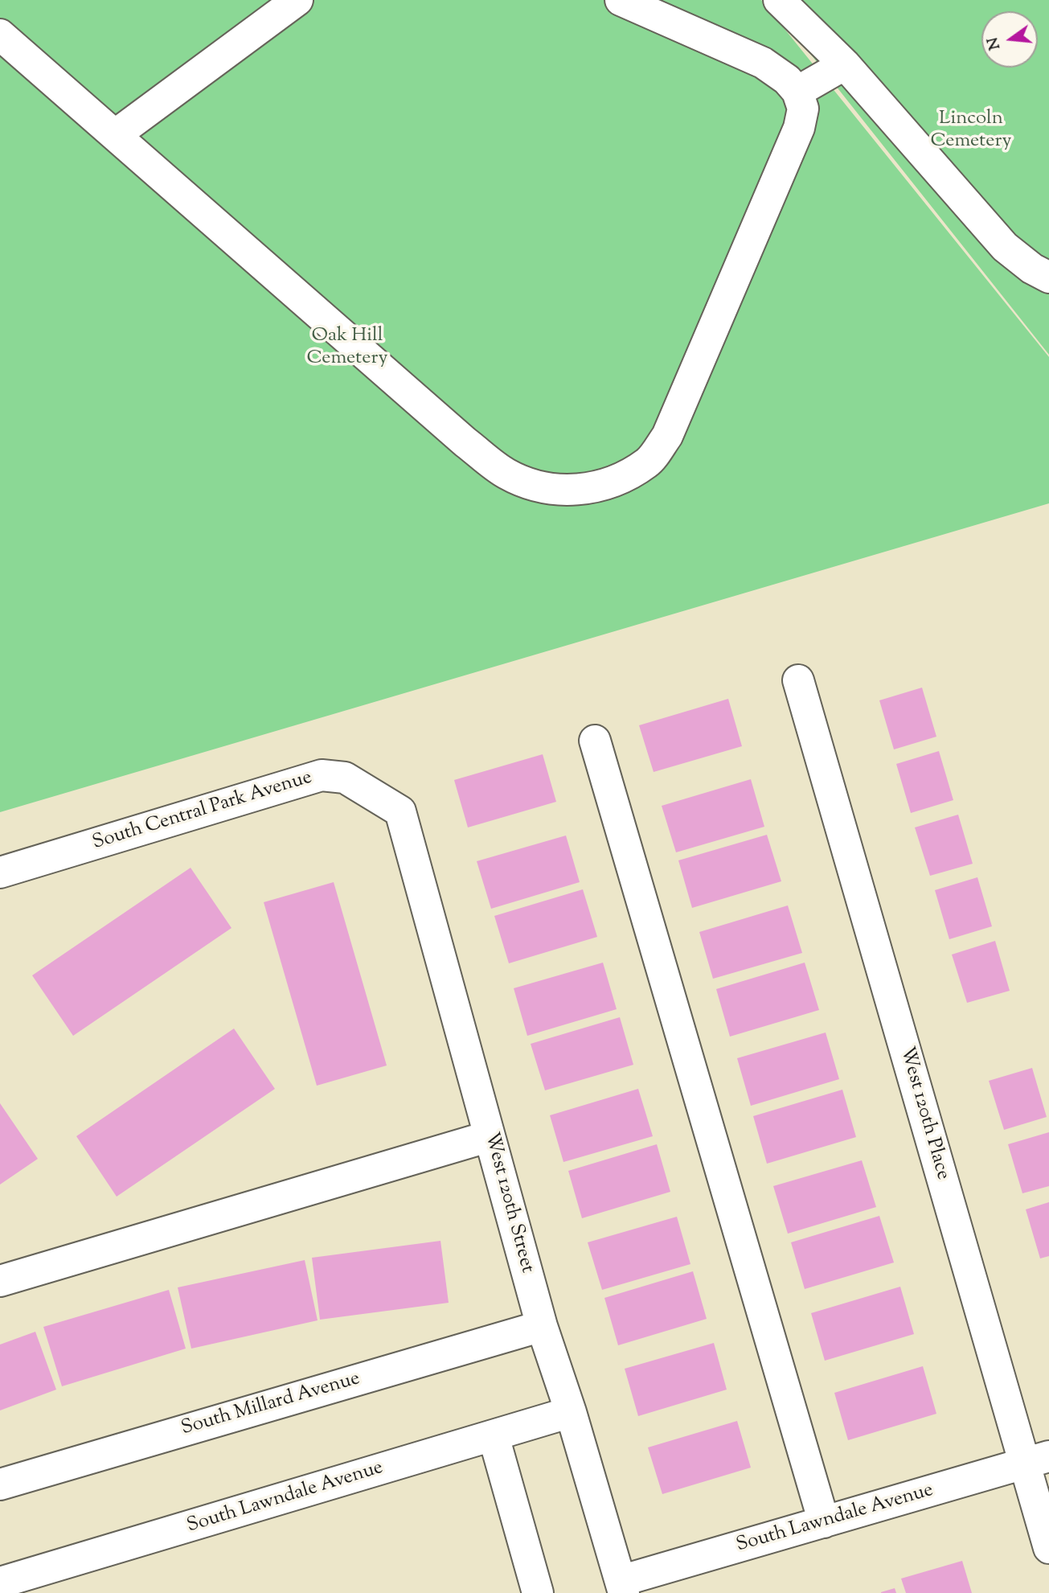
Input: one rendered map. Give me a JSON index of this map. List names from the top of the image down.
{
  "streets": {
    "street": [
      "South Central Park Avenue",
      "West 120th Place",
      "West 120th Street",
      "South Millard Avenue",
      "South Lawndale Avenue"
    ]
  },
  "crossings": [
    ["South Central Park Avenue", "West 120th Street"],
    ["West 120th Place", "South Lawndale Avenue"],
    ["West 120th Street", "South Millard Avenue"],
    ["West 120th Street", "South Lawndale Avenue"]
  ],
  "parks": ["Lincoln Cemetery", "Oak Hill Cemetery"],
  "north": "left"
}
